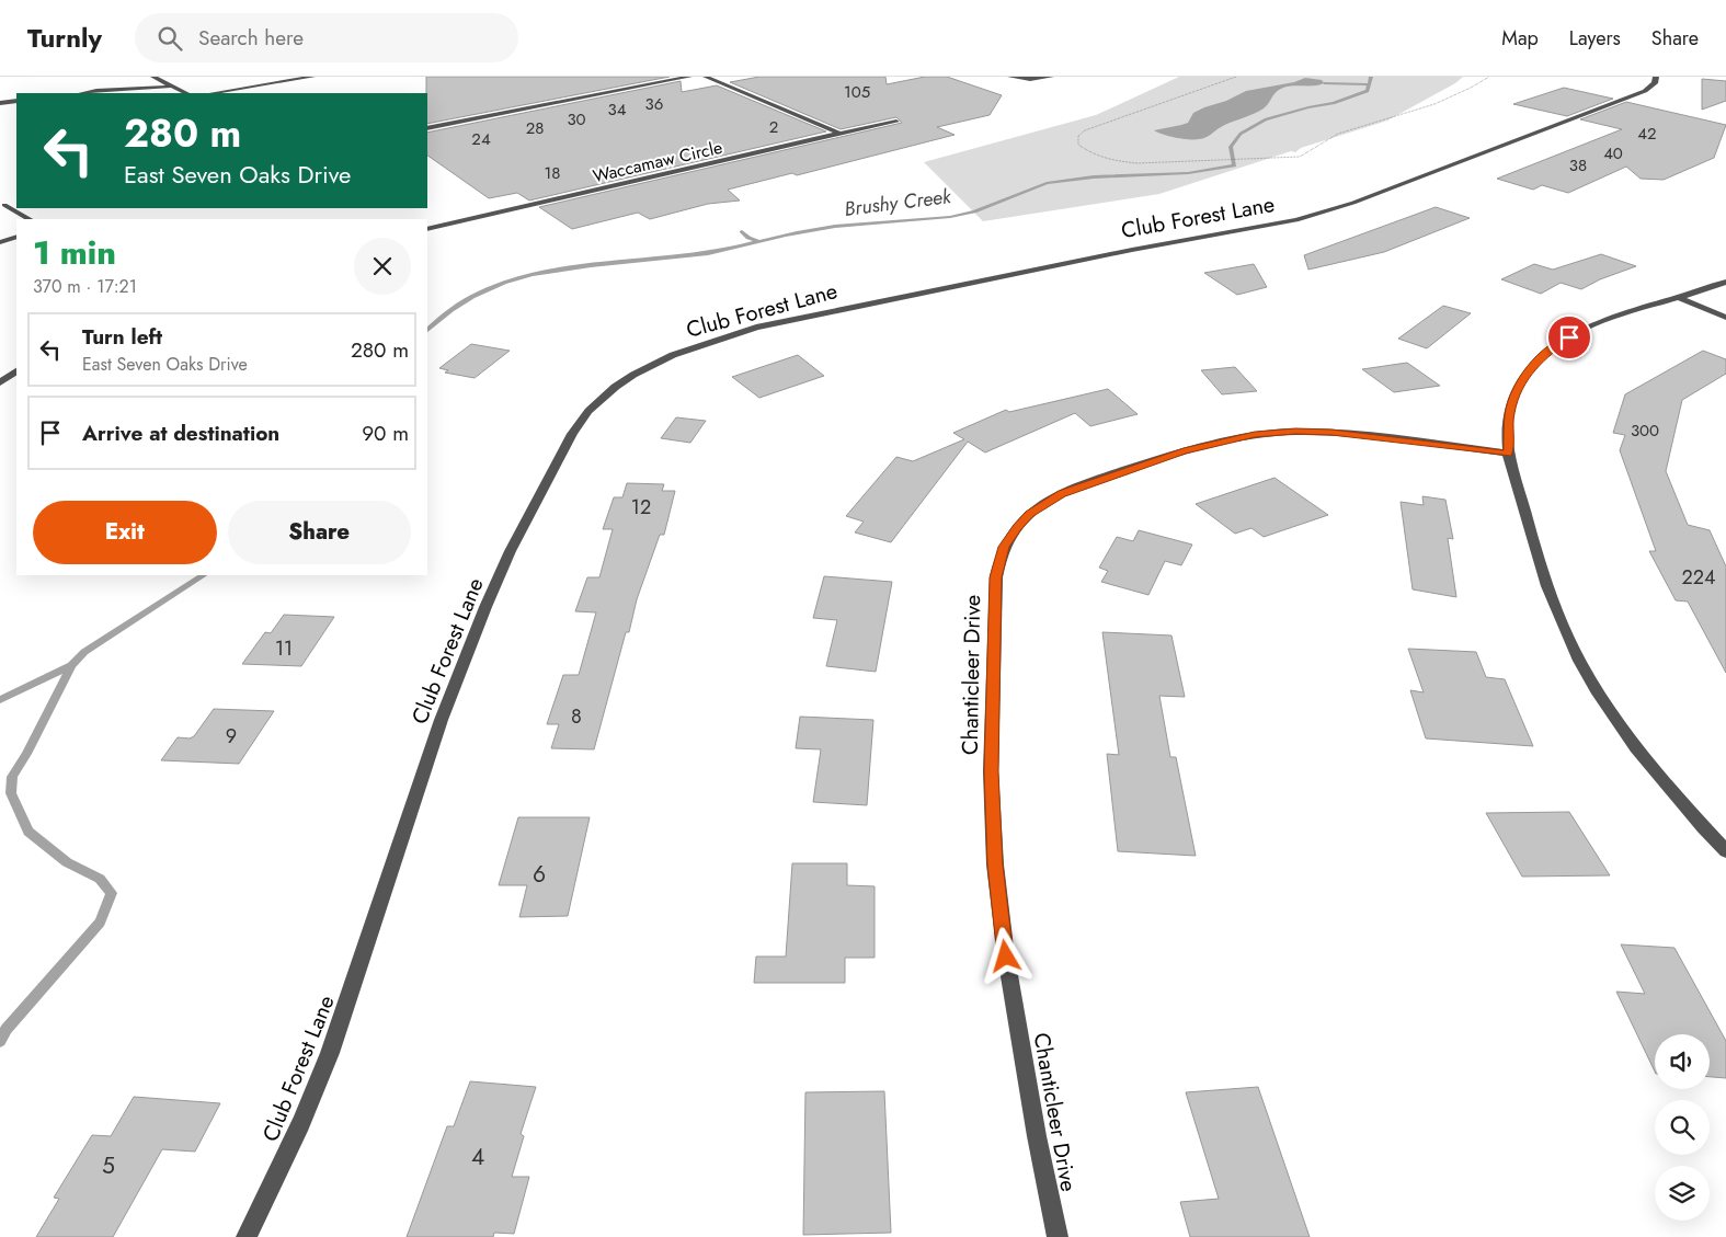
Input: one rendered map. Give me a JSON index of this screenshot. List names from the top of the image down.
{
  "streets": {
    "street": ["Waccamaw Circle", "Club Forest Lane", "Chanticleer Drive"]
  },
  "water": ["Brushy Creek"],
  "house_numbers": [
    "105",
    "36",
    "34",
    "30",
    "2",
    "28",
    "42",
    "24",
    "40",
    "38",
    "18",
    "300",
    "12",
    "224",
    "11",
    "8",
    "9",
    "6",
    "4",
    "5"
  ],
  "page": {
    "header": "Turnly",
    "search": "Search here",
    "nav": ["Map", "Layers", "Share"],
    "turn": ["280 m", "East Seven Oaks Drive"],
    "heading": ["1 min", "370 m · 17:21"],
    "list": [
      {
        "name": "Turn left",
        "note": "East Seven Oaks Drive",
        "value": "280 m"
      },
      {
        "name": "Arrive at destination",
        "value": "90 m"
      }
    ],
    "buttons": ["Exit", "Share"]
  }
}
